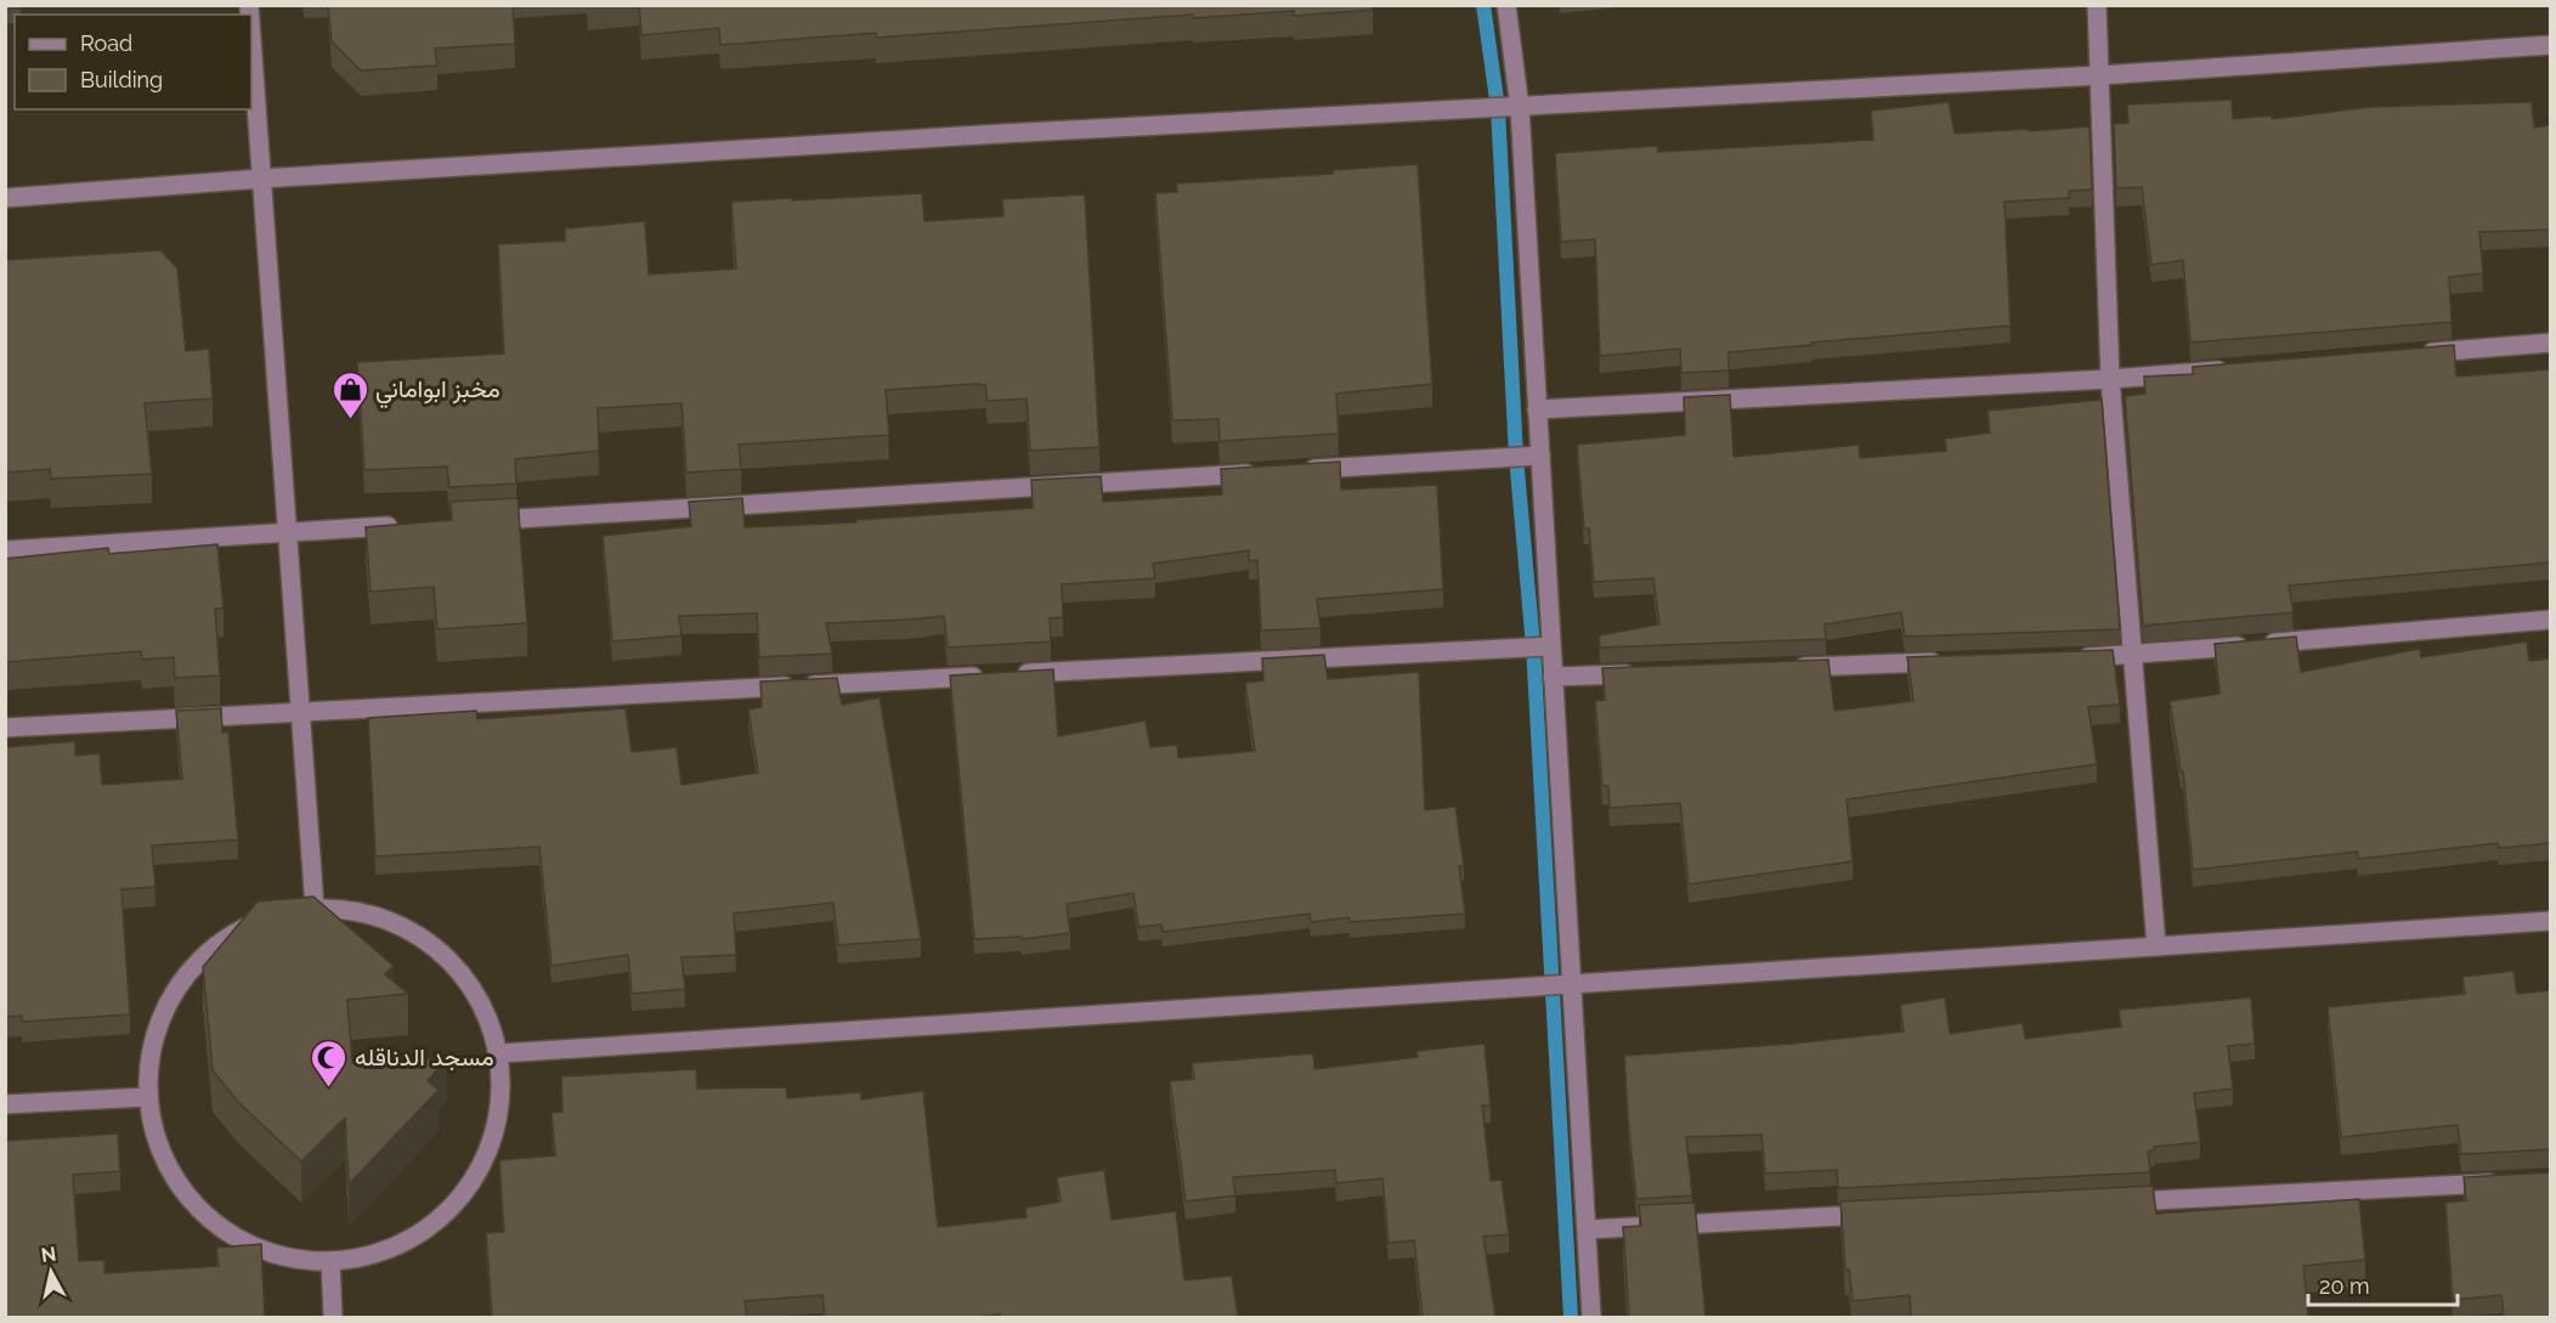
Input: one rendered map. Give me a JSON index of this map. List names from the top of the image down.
{
  "places": {
    "shop": ["مخبز ابواماني"],
    "mosque": ["مسجد الدناقله"]
  },
  "legend": ["Road", "Building"],
  "scale_bar": "20 m",
  "north": "top"
}
